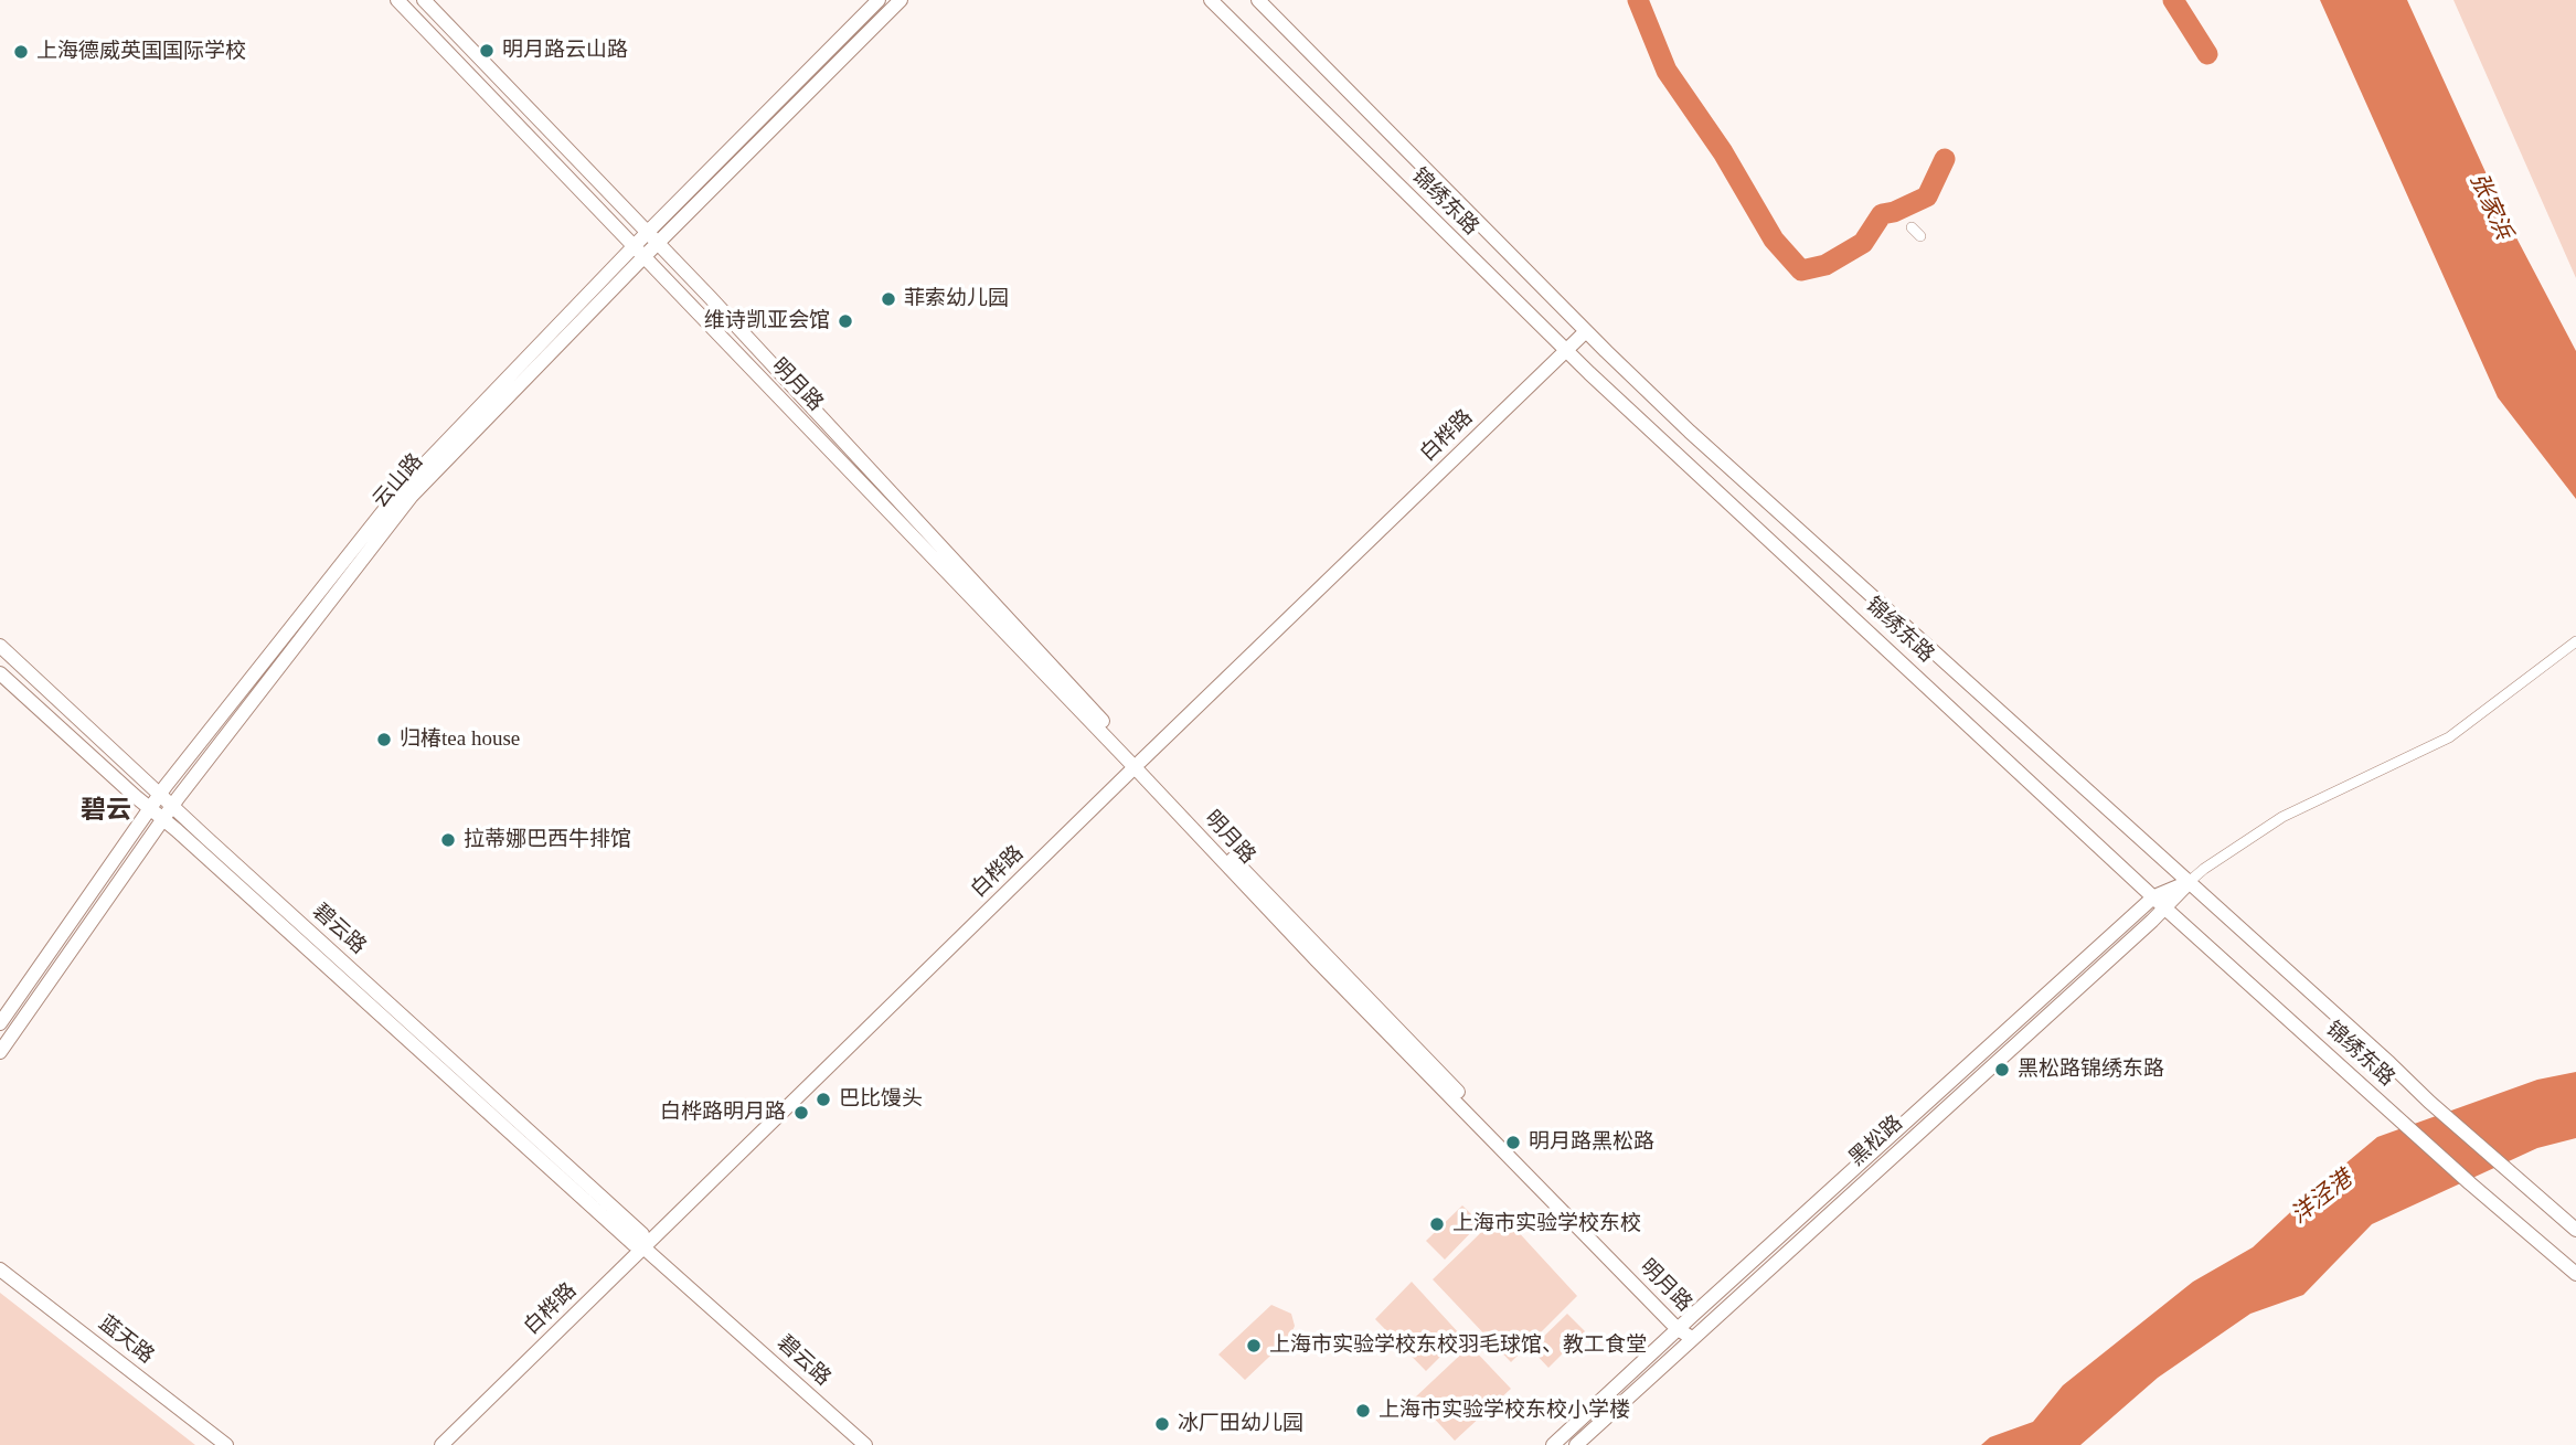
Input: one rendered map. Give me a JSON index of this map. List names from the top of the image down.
{
  "streets": {
    "street": [
      "锦绣东路",
      "明月路",
      "白桦路",
      "云山路",
      "碧云路",
      "黑松路",
      "蓝天路"
    ]
  },
  "crossings": [
    ["锦绣东路", "白桦路"],
    ["锦绣东路", "黑松路"],
    ["明月路", "白桦路"],
    ["明月路", "云山路"],
    ["明月路", "黑松路"],
    ["白桦路", "碧云路"],
    ["云山路", "碧云路"]
  ],
  "districts": ["碧云"],
  "water": ["张家浜", "洋泾港"],
  "places": [
    "明月路云山路",
    "上海德威英国国际学校",
    "菲索幼儿园",
    "维诗凯亚会馆",
    "归椿tea house",
    "拉蒂娜巴西牛排馆",
    "黑松路锦绣东路",
    "巴比馒头",
    "白桦路明月路",
    "明月路黑松路",
    "上海市实验学校东校",
    "上海市实验学校东校羽毛球馆、教工食堂",
    "上海市实验学校东校小学楼",
    "冰厂田幼儿园"
  ]
}
